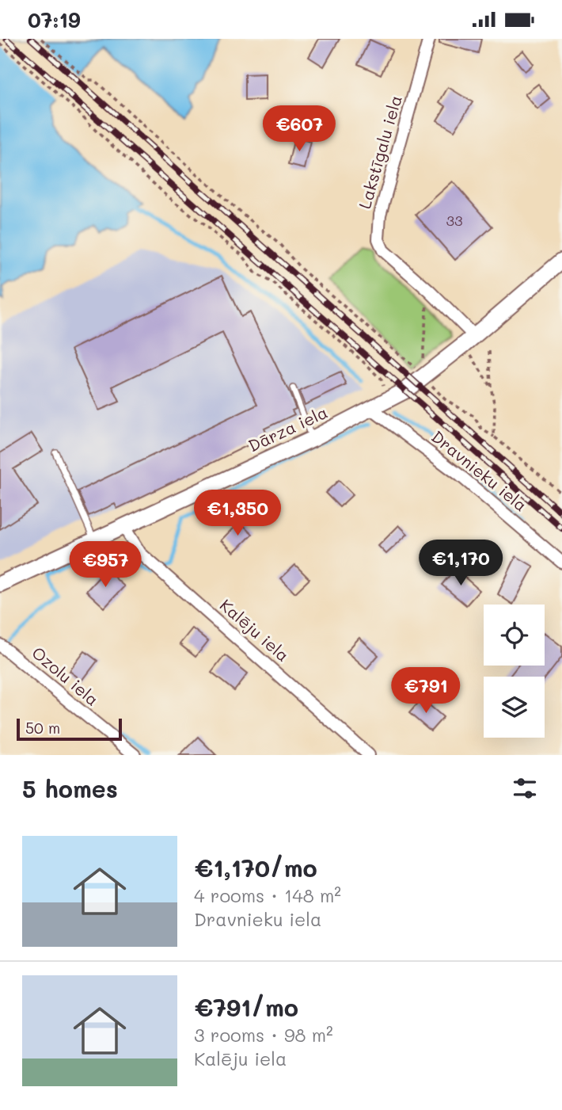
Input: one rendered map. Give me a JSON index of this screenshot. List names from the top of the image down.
{
  "streets": {
    "street": [
      "Lakstīgalu iela",
      "Dārza iela",
      "Dravnieku iela",
      "Kalēju iela",
      "Ozolu iela"
    ]
  },
  "crossings": [
    ["Lakstīgalu iela", "Dārza iela"],
    ["Dārza iela", "Dravnieku iela"],
    ["Dārza iela", "Kalēju iela"]
  ],
  "house_numbers": ["33"],
  "scale_bar": "50 m",
  "page": {
    "status": "07:19",
    "price": [
      "€607",
      "€1,350",
      "€1,170",
      "€957",
      "€791"
    ],
    "scale": "50 m",
    "heading": "5 homes",
    "list": [
      {
        "name": "€1,170/mo",
        "note": "4 rooms · 148 m² · Dravnieku iela"
      },
      {
        "name": "€791/mo",
        "note": "3 rooms · 98 m² · Kalēju iela"
      }
    ]
  }
}
